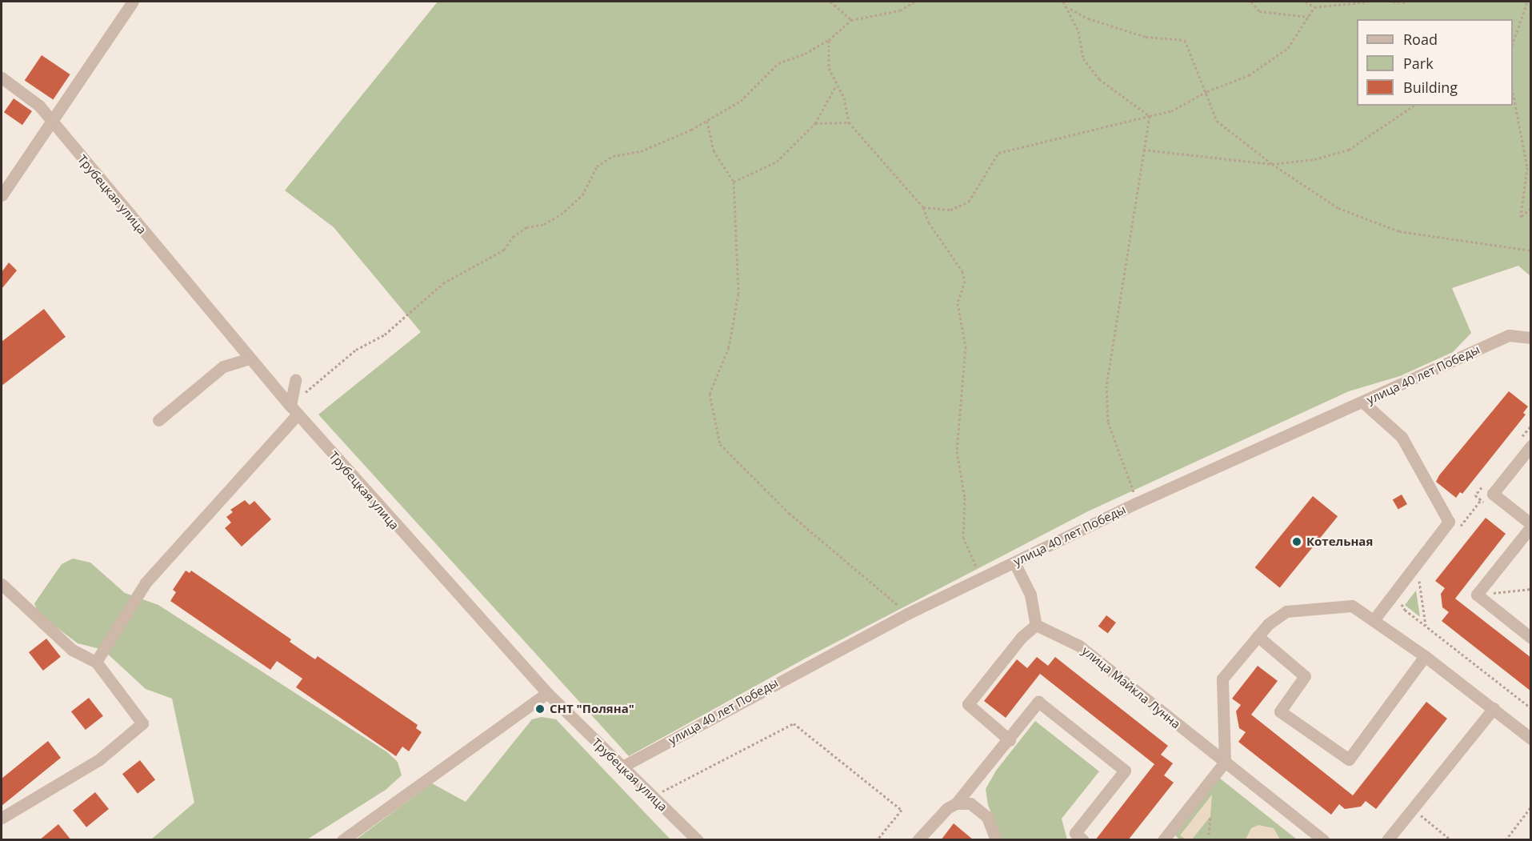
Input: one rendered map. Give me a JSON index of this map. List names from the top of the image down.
{
  "streets": {
    "street": ["Трубецкая улица", "улица 40 лет Победы", "улица Майкла Лунна"]
  },
  "crossings": [
    ["Трубецкая улица", "улица 40 лет Победы"]
  ],
  "places": ["Котельная", "СНТ \"Поляна\""],
  "legend": ["Road", "Park", "Building"]
}
